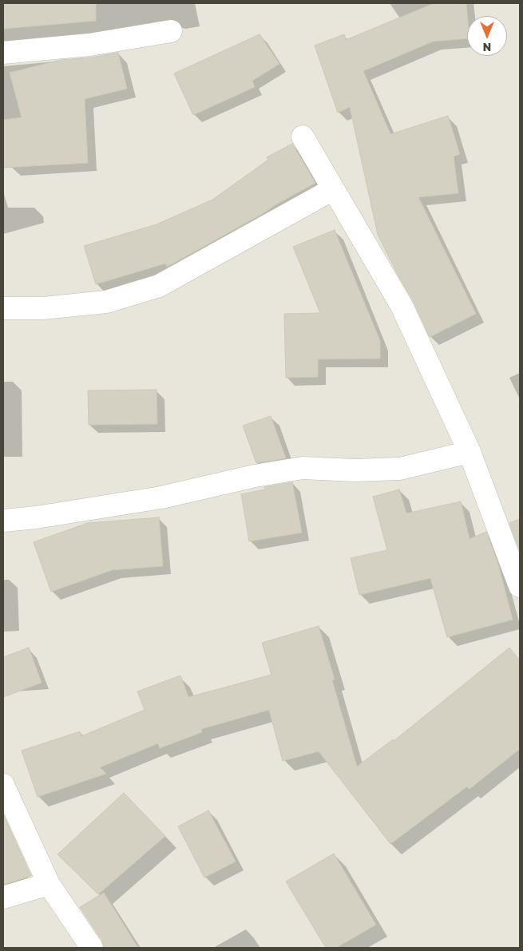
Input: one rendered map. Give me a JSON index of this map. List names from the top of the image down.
{
  "north": "bottom"
}
